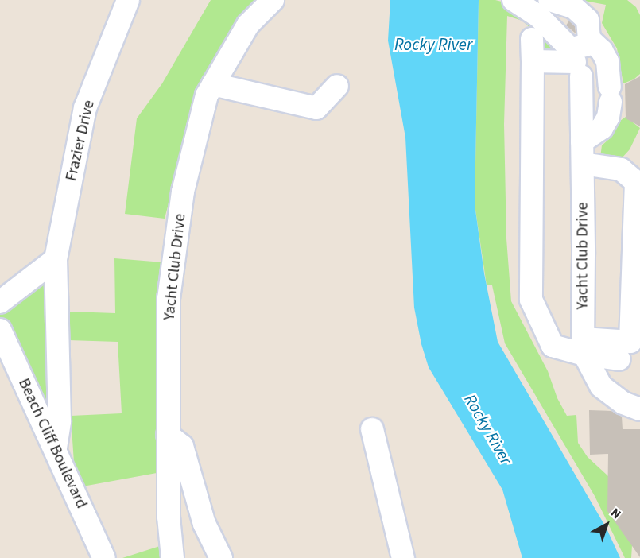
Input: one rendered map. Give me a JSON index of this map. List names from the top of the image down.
{
  "streets": {
    "street": ["Frazier Drive", "Yacht Club Drive", "Beach Cliff Boulevard"]
  },
  "crossings": [
    ["Frazier Drive", "Beach Cliff Boulevard"]
  ],
  "water": ["Rocky River"],
  "north": "top right"
}
